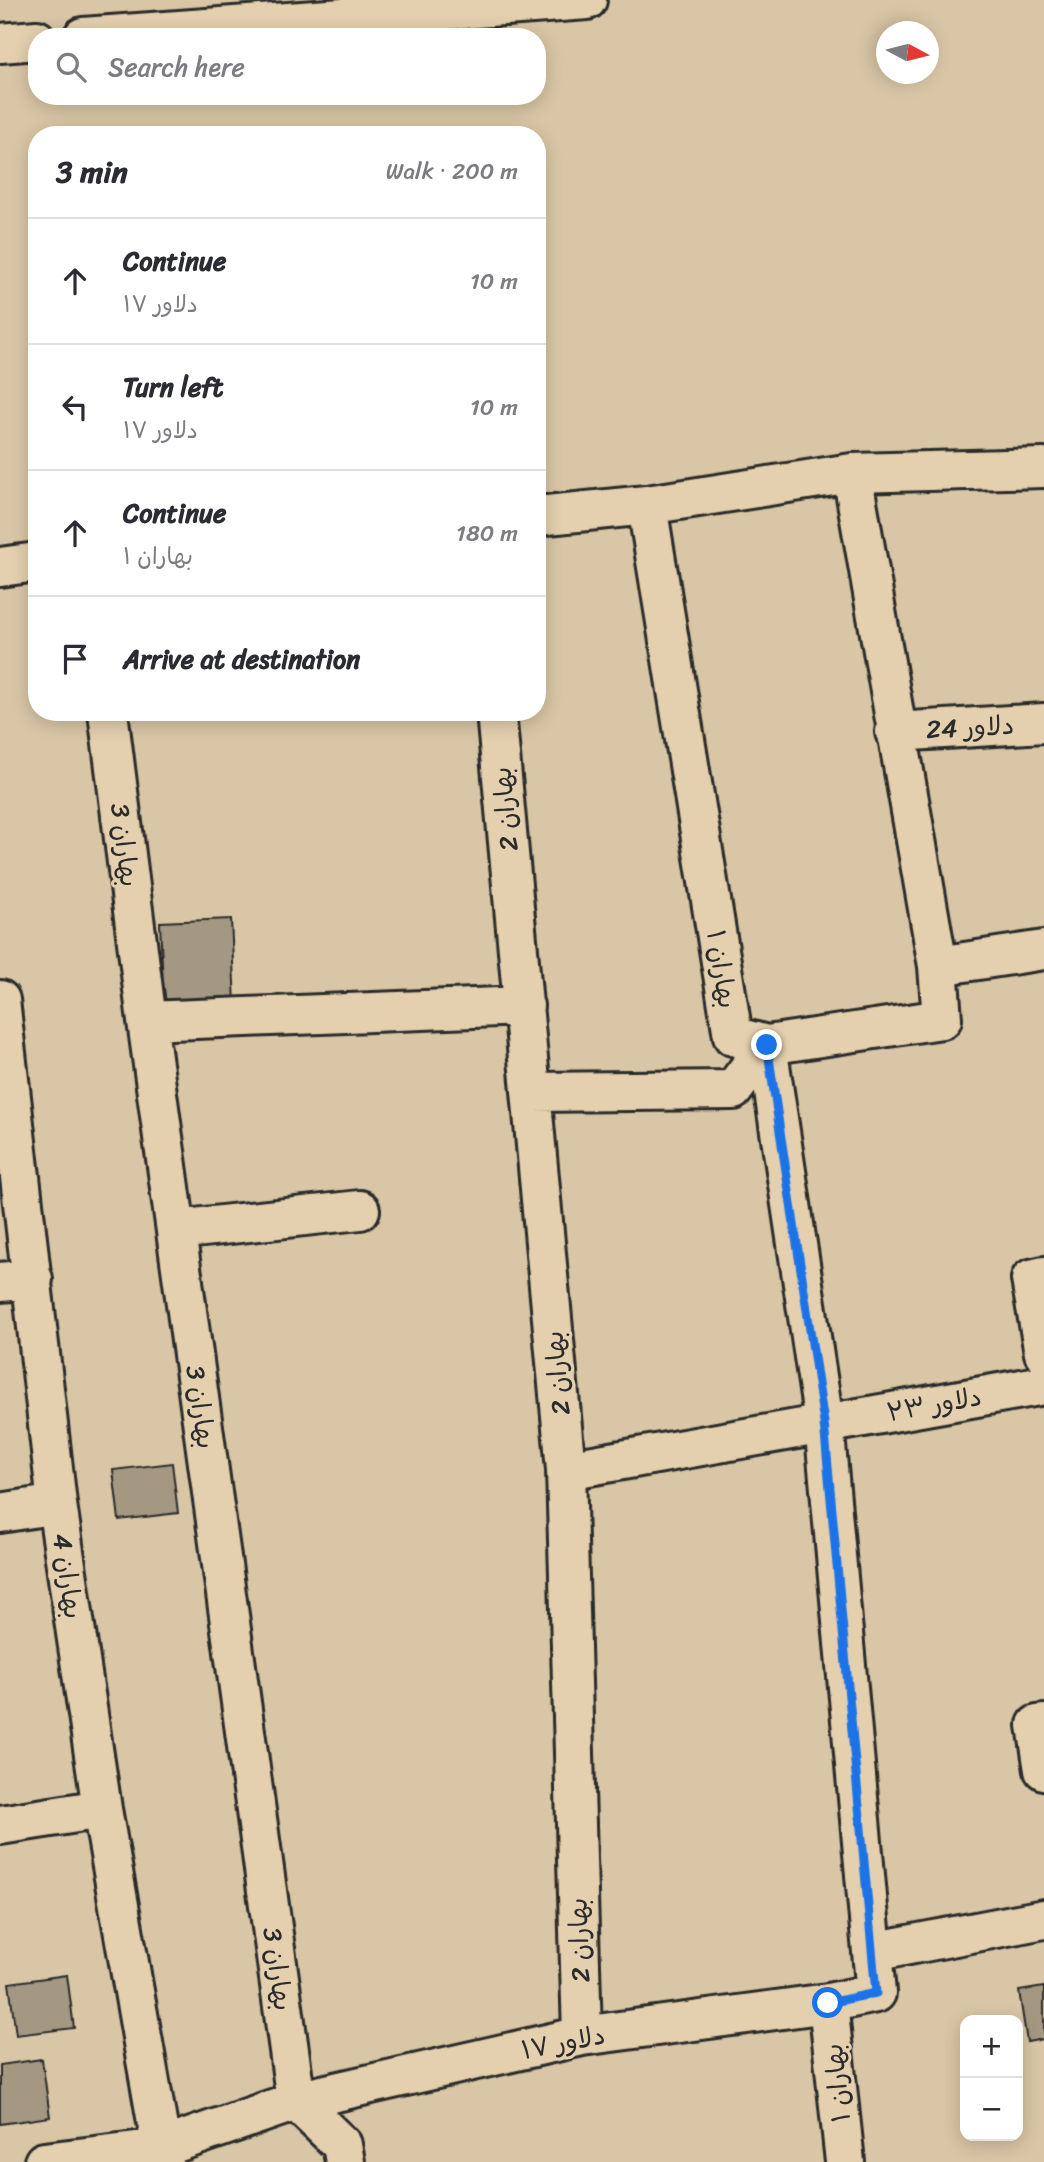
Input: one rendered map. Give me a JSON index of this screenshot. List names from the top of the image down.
{
  "streets": {
    "street": [
      "دلاور 24",
      "بهاران 2",
      "بهاران 3",
      "بهاران ۱",
      "دلاور ۲۳",
      "بهاران 4",
      "دلاور ۱۷"
    ]
  },
  "crossings": [
    ["بهاران 2", "دلاور ۲۳"],
    ["بهاران 2", "دلاور ۱۷"],
    ["بهاران 3", "دلاور ۱۷"],
    ["بهاران ۱", "دلاور ۱۷"],
    ["بهاران 4", "دلاور ۱۷"]
  ],
  "north": "right",
  "page": {
    "search": "Search here",
    "heading": ["3 min", "Walk · 200 m"],
    "list": [
      ["Continue", "دلاور ۱۷", "10 m"],
      ["Turn left", "دلاور ۱۷", "10 m"],
      ["Continue", "بهاران ۱", "180 m"],
      "Arrive at destination"
    ],
    "map_buttons": ["+", "−"]
  }
}
